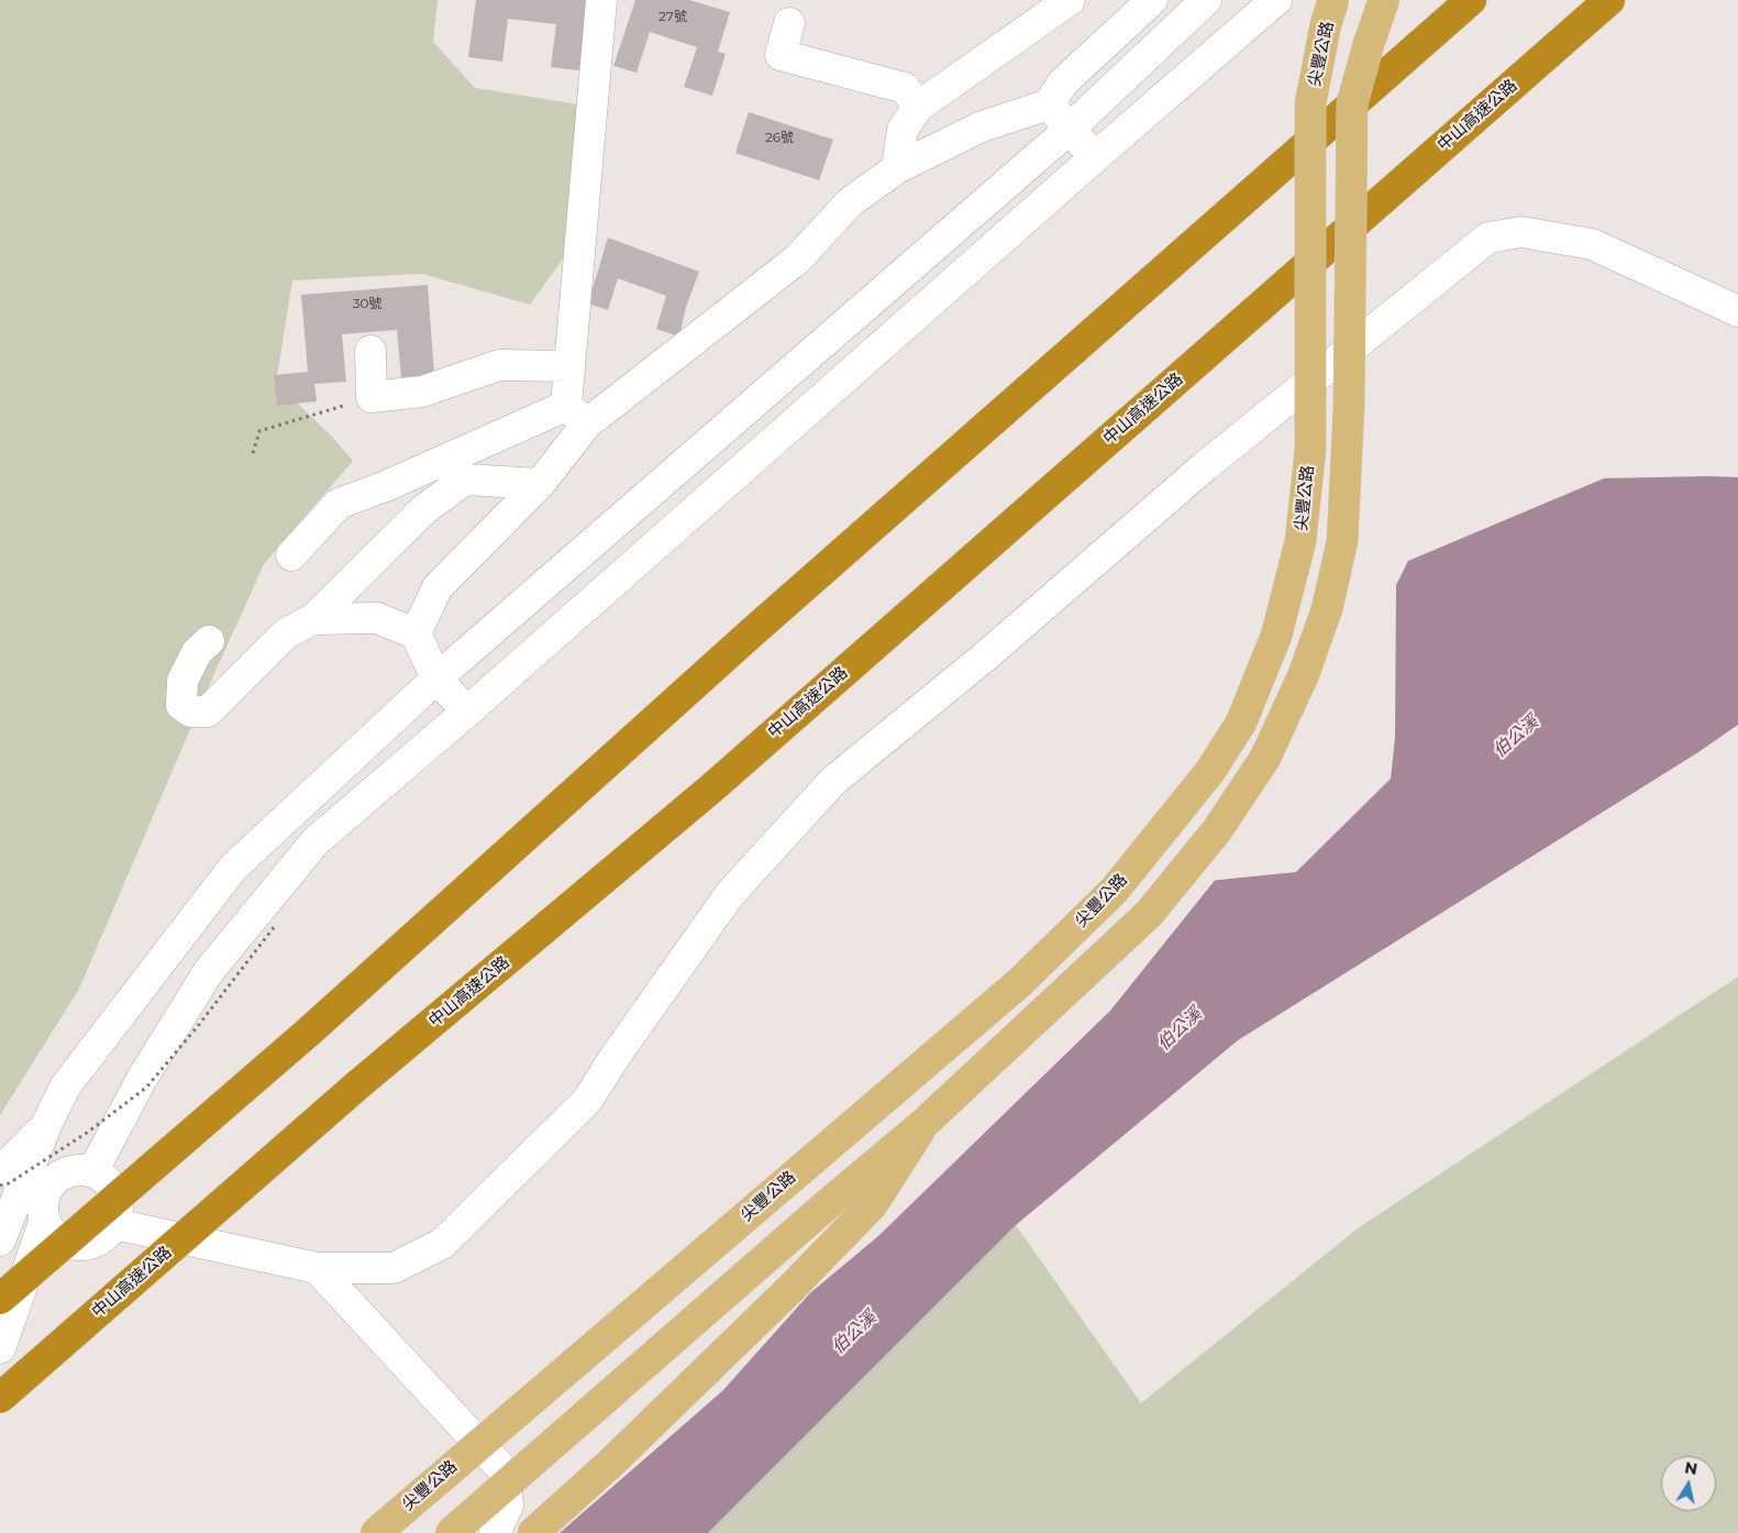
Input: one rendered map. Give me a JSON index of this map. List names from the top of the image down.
{
  "streets": {
    "highway": ["中山高速公路"],
    "main road": ["尖豐公路"]
  },
  "water": ["伯公溪"],
  "house_numbers": ["27號", "26號", "30號"],
  "north": "top"
}
